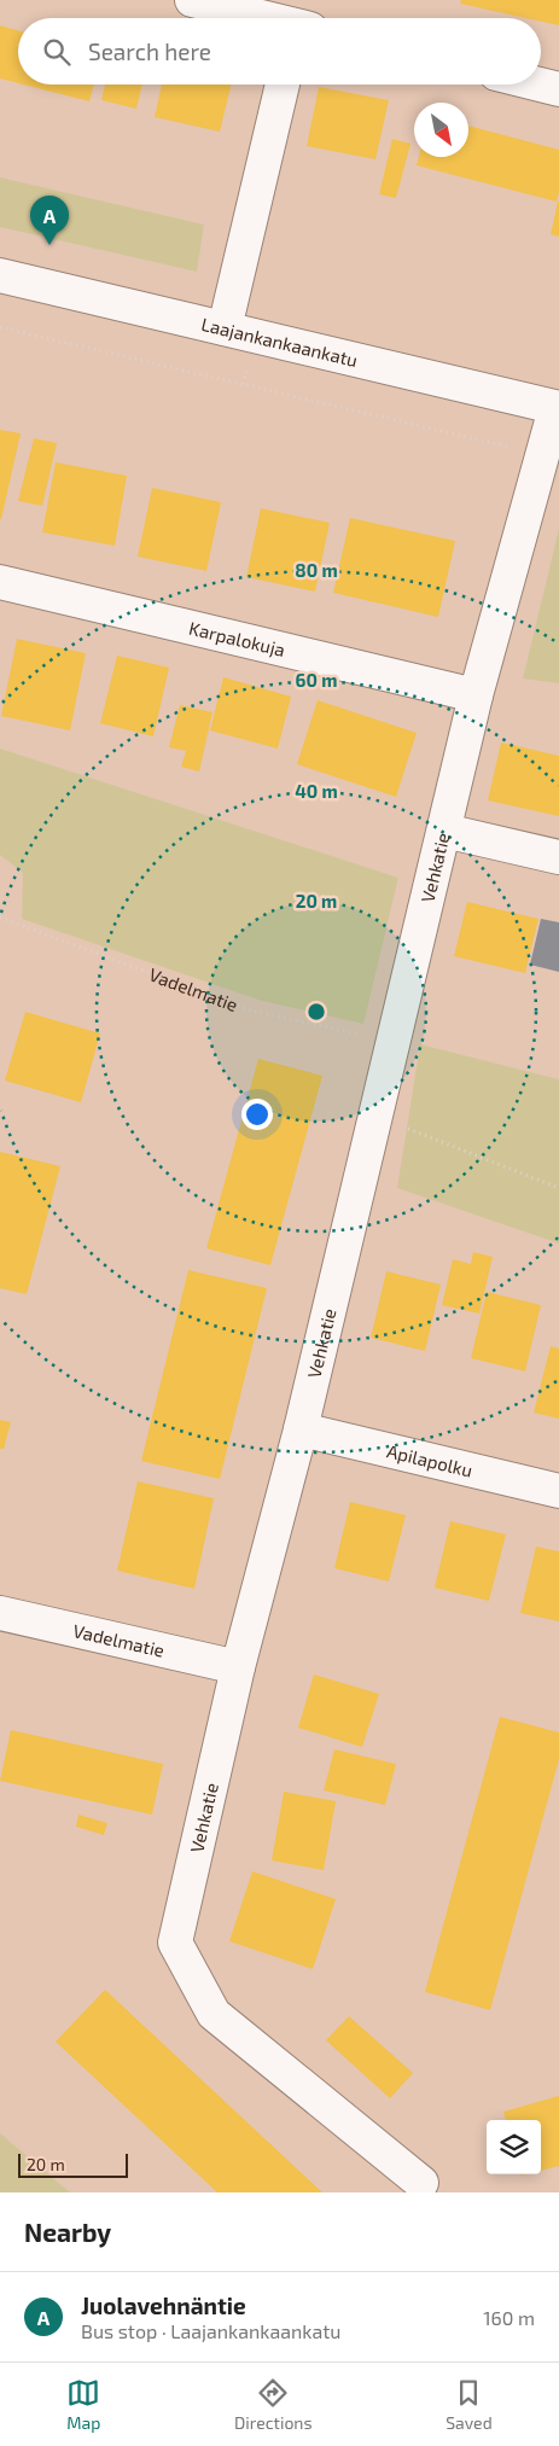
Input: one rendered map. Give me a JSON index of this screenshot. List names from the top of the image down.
{
  "streets": {
    "street": [
      "Laajankankaankatu",
      "Karpalokuja",
      "Vehkatie",
      "Vadelmatie",
      "Apilapolku"
    ]
  },
  "crossings": [
    ["Laajankankaankatu", "Vehkatie"],
    ["Karpalokuja", "Vehkatie"],
    ["Vehkatie", "Vadelmatie"],
    ["Vehkatie", "Apilapolku"]
  ],
  "scale_bar": "20 m",
  "north": "bottom right",
  "page": {
    "search": "Search here",
    "pins": "A",
    "scale": "20 m",
    "heading": "Nearby",
    "list": [
      {
        "mark": "A",
        "name": "Juolavehnäntie",
        "note": "Bus stop · Laajankankaankatu",
        "value": "160 m"
      }
    ],
    "nav": ["Map", "Directions", "Saved"]
  },
  "rings": [
    "80 m",
    "60 m",
    "40 m",
    "20 m"
  ]
}
